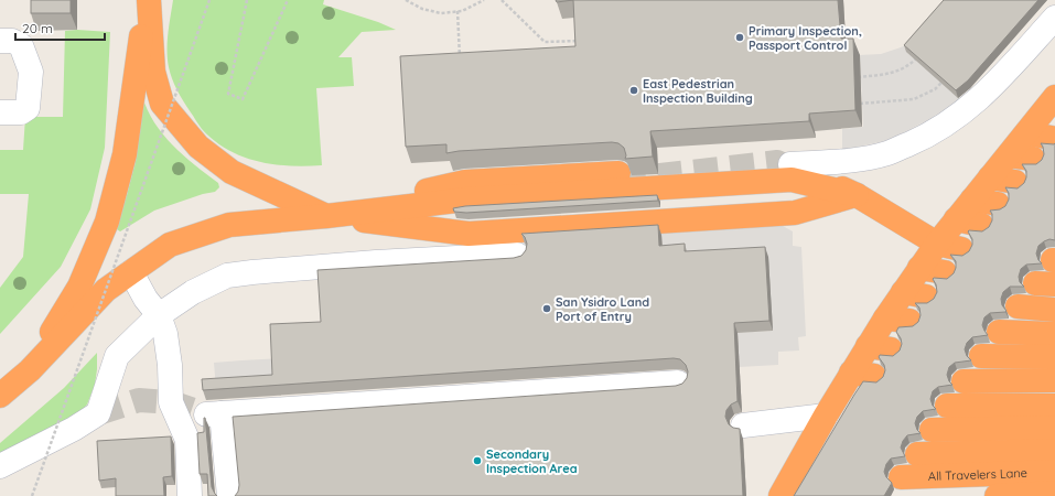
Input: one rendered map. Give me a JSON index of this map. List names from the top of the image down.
{
  "streets": {
    "highway": ["All Travelers Lane"]
  },
  "places": [
    "Primary Inspection, Passport Control",
    "East Pedestrian Inspection Building",
    "San Ysidro Land Port of Entry",
    "Secondary Inspection Area"
  ],
  "scale_bar": "20 m"
}
